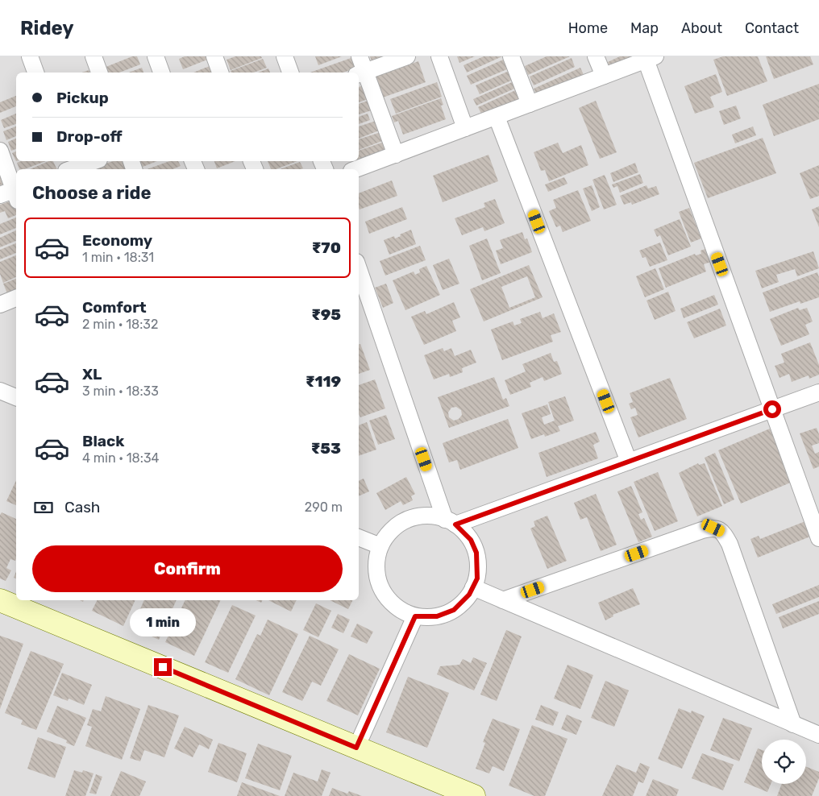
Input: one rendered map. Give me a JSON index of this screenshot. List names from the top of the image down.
{
  "page": {
    "header": "Ridey",
    "nav": [
      "Home",
      "Map",
      "About",
      "Contact"
    ],
    "banner": ["Pickup", "Drop-off"],
    "heading": "Choose a ride",
    "list": [
      {
        "name": "Economy",
        "note": "1 min · 18:31",
        "value": "₹70"
      },
      {
        "name": "Comfort",
        "note": "2 min · 18:32",
        "value": "₹95"
      },
      {
        "name": "XL",
        "note": "3 min · 18:33",
        "value": "₹119"
      },
      {
        "name": "Black",
        "note": "4 min · 18:34",
        "value": "₹53"
      }
    ],
    "pay": ["Cash", "290 m"],
    "buttons": "Confirm",
    "bubble": "1 min"
  }
}
